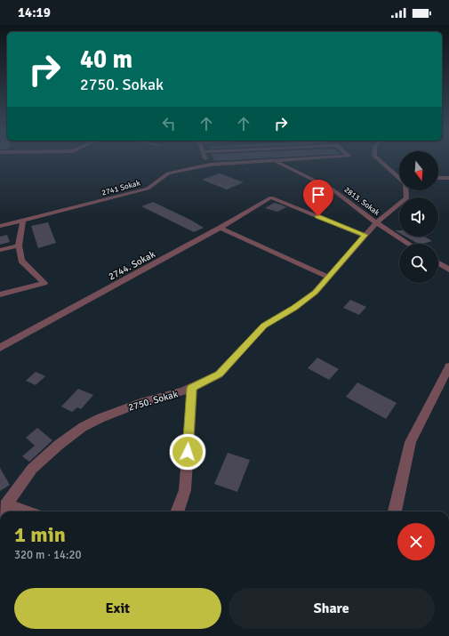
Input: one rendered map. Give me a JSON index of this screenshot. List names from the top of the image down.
{
  "streets": {
    "street": [
      "2741 Sokak",
      "2813. Sokak",
      "2744. Sokak",
      "2750. Sokak"
    ]
  },
  "crossings": [
    ["2741 Sokak", "2813. Sokak"],
    ["2813. Sokak", "2750. Sokak"],
    ["2744. Sokak", "2750. Sokak"]
  ],
  "north": "bottom",
  "page": {
    "status": "14:19",
    "turn": ["40 m", "2750. Sokak"],
    "heading": ["1 min", "320 m · 14:20"],
    "buttons": ["Exit", "Share"]
  }
}
